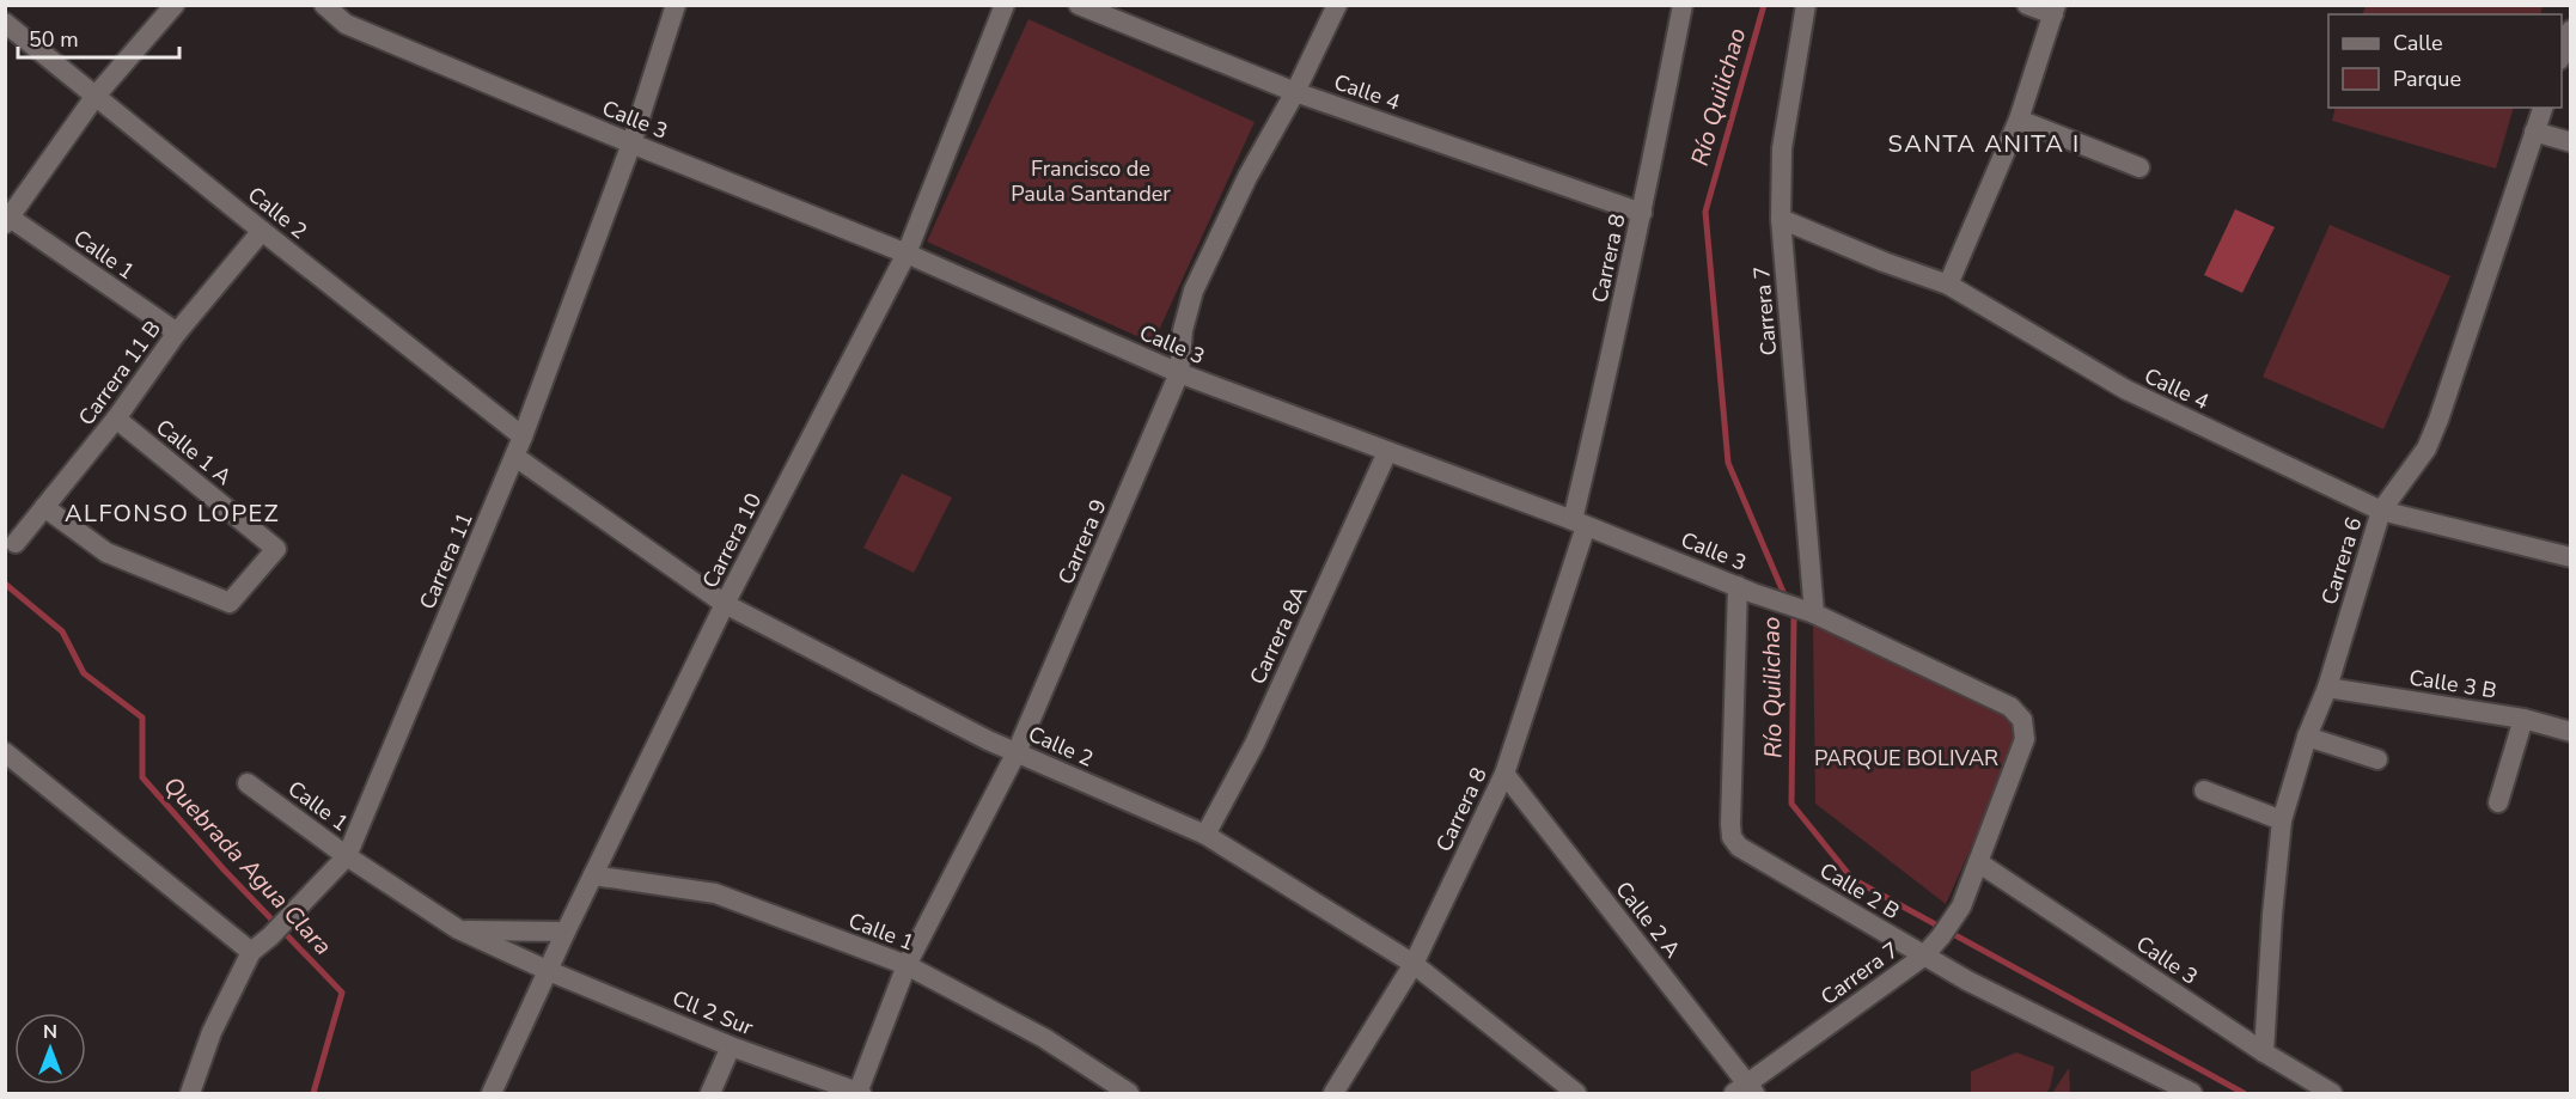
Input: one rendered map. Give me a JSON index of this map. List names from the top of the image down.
{
  "streets": {
    "street": [
      "Calle 4",
      "Calle 3",
      "Calle 2",
      "Calle 1",
      "Carrera 8",
      "Carrera 7",
      "Carrera 11 B",
      "Calle 1 A",
      "Carrera 10",
      "Carrera 9",
      "Carrera 11",
      "Carrera 6",
      "Carrera 8A",
      "Calle 3 B",
      "Calle 2 B",
      "Calle 2 A",
      "Cll 2 Sur"
    ]
  },
  "crossings": [
    ["Calle 4", "Carrera 8"],
    ["Calle 4", "Carrera 7"],
    ["Calle 4", "Carrera 9"],
    ["Calle 4", "Carrera 6"],
    ["Calle 3", "Carrera 8"],
    ["Calle 3", "Carrera 7"],
    ["Calle 3", "Carrera 10"],
    ["Calle 3", "Carrera 9"],
    ["Calle 3", "Carrera 11"],
    ["Calle 3", "Carrera 6"],
    ["Calle 3", "Carrera 8A"],
    ["Calle 3", "Calle 2 B"],
    ["Calle 2", "Carrera 8"],
    ["Calle 2", "Carrera 11 B"],
    ["Calle 2", "Carrera 10"],
    ["Calle 2", "Carrera 9"],
    ["Calle 2", "Carrera 11"],
    ["Calle 2", "Carrera 8A"],
    ["Calle 1", "Carrera 11 B"],
    ["Calle 1", "Carrera 10"],
    ["Calle 1", "Carrera 9"],
    ["Calle 1", "Carrera 11"],
    ["Calle 1", "Cll 2 Sur"],
    ["Carrera 8", "Calle 2 A"],
    ["Carrera 7", "Calle 2 B"],
    ["Carrera 7", "Calle 2 A"],
    ["Carrera 11 B", "Calle 1 A"],
    ["Carrera 10", "Cll 2 Sur"],
    ["Carrera 9", "Cll 2 Sur"],
    ["Carrera 6", "Calle 3 B"]
  ],
  "districts": ["SANTA ANITA I", "ALFONSO LOPEZ"],
  "water": ["Río Quilichao", "Quebrada Agua Clara"],
  "parks": ["Francisco de Paula Santander", "PARQUE BOLIVAR"],
  "legend": ["Calle", "Parque"],
  "scale_bar": "50 m",
  "north": "top"
}
